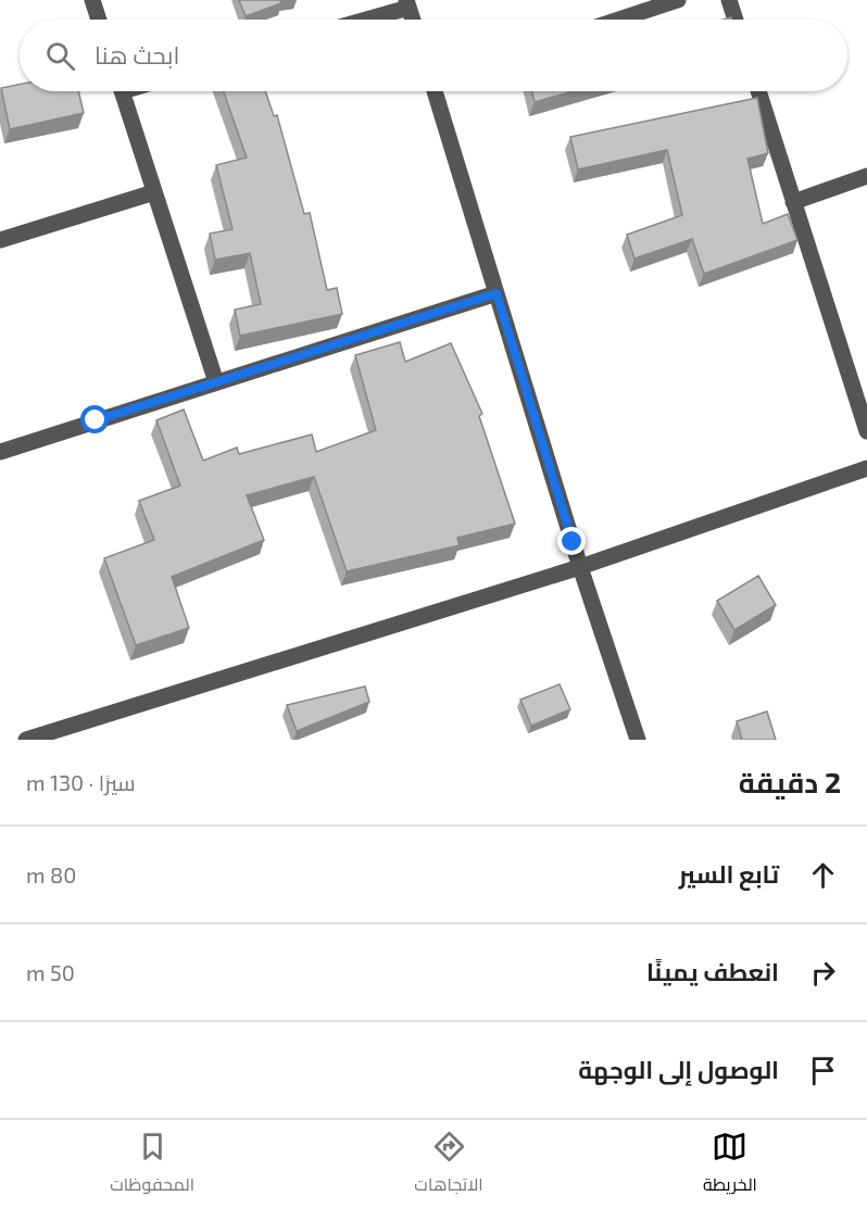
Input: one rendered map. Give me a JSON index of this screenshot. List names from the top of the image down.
{
  "page": {
    "search": "ابحث هنا",
    "heading": ["2 دقيقة", "سيرًا · 130 m"],
    "list": [
      ["تابع السير", "80 m"],
      ["انعطف يمينًا", "50 m"],
      "الوصول إلى الوجهة"
    ],
    "nav": ["الخريطة", "الاتجاهات", "المحفوظات"]
  }
}
